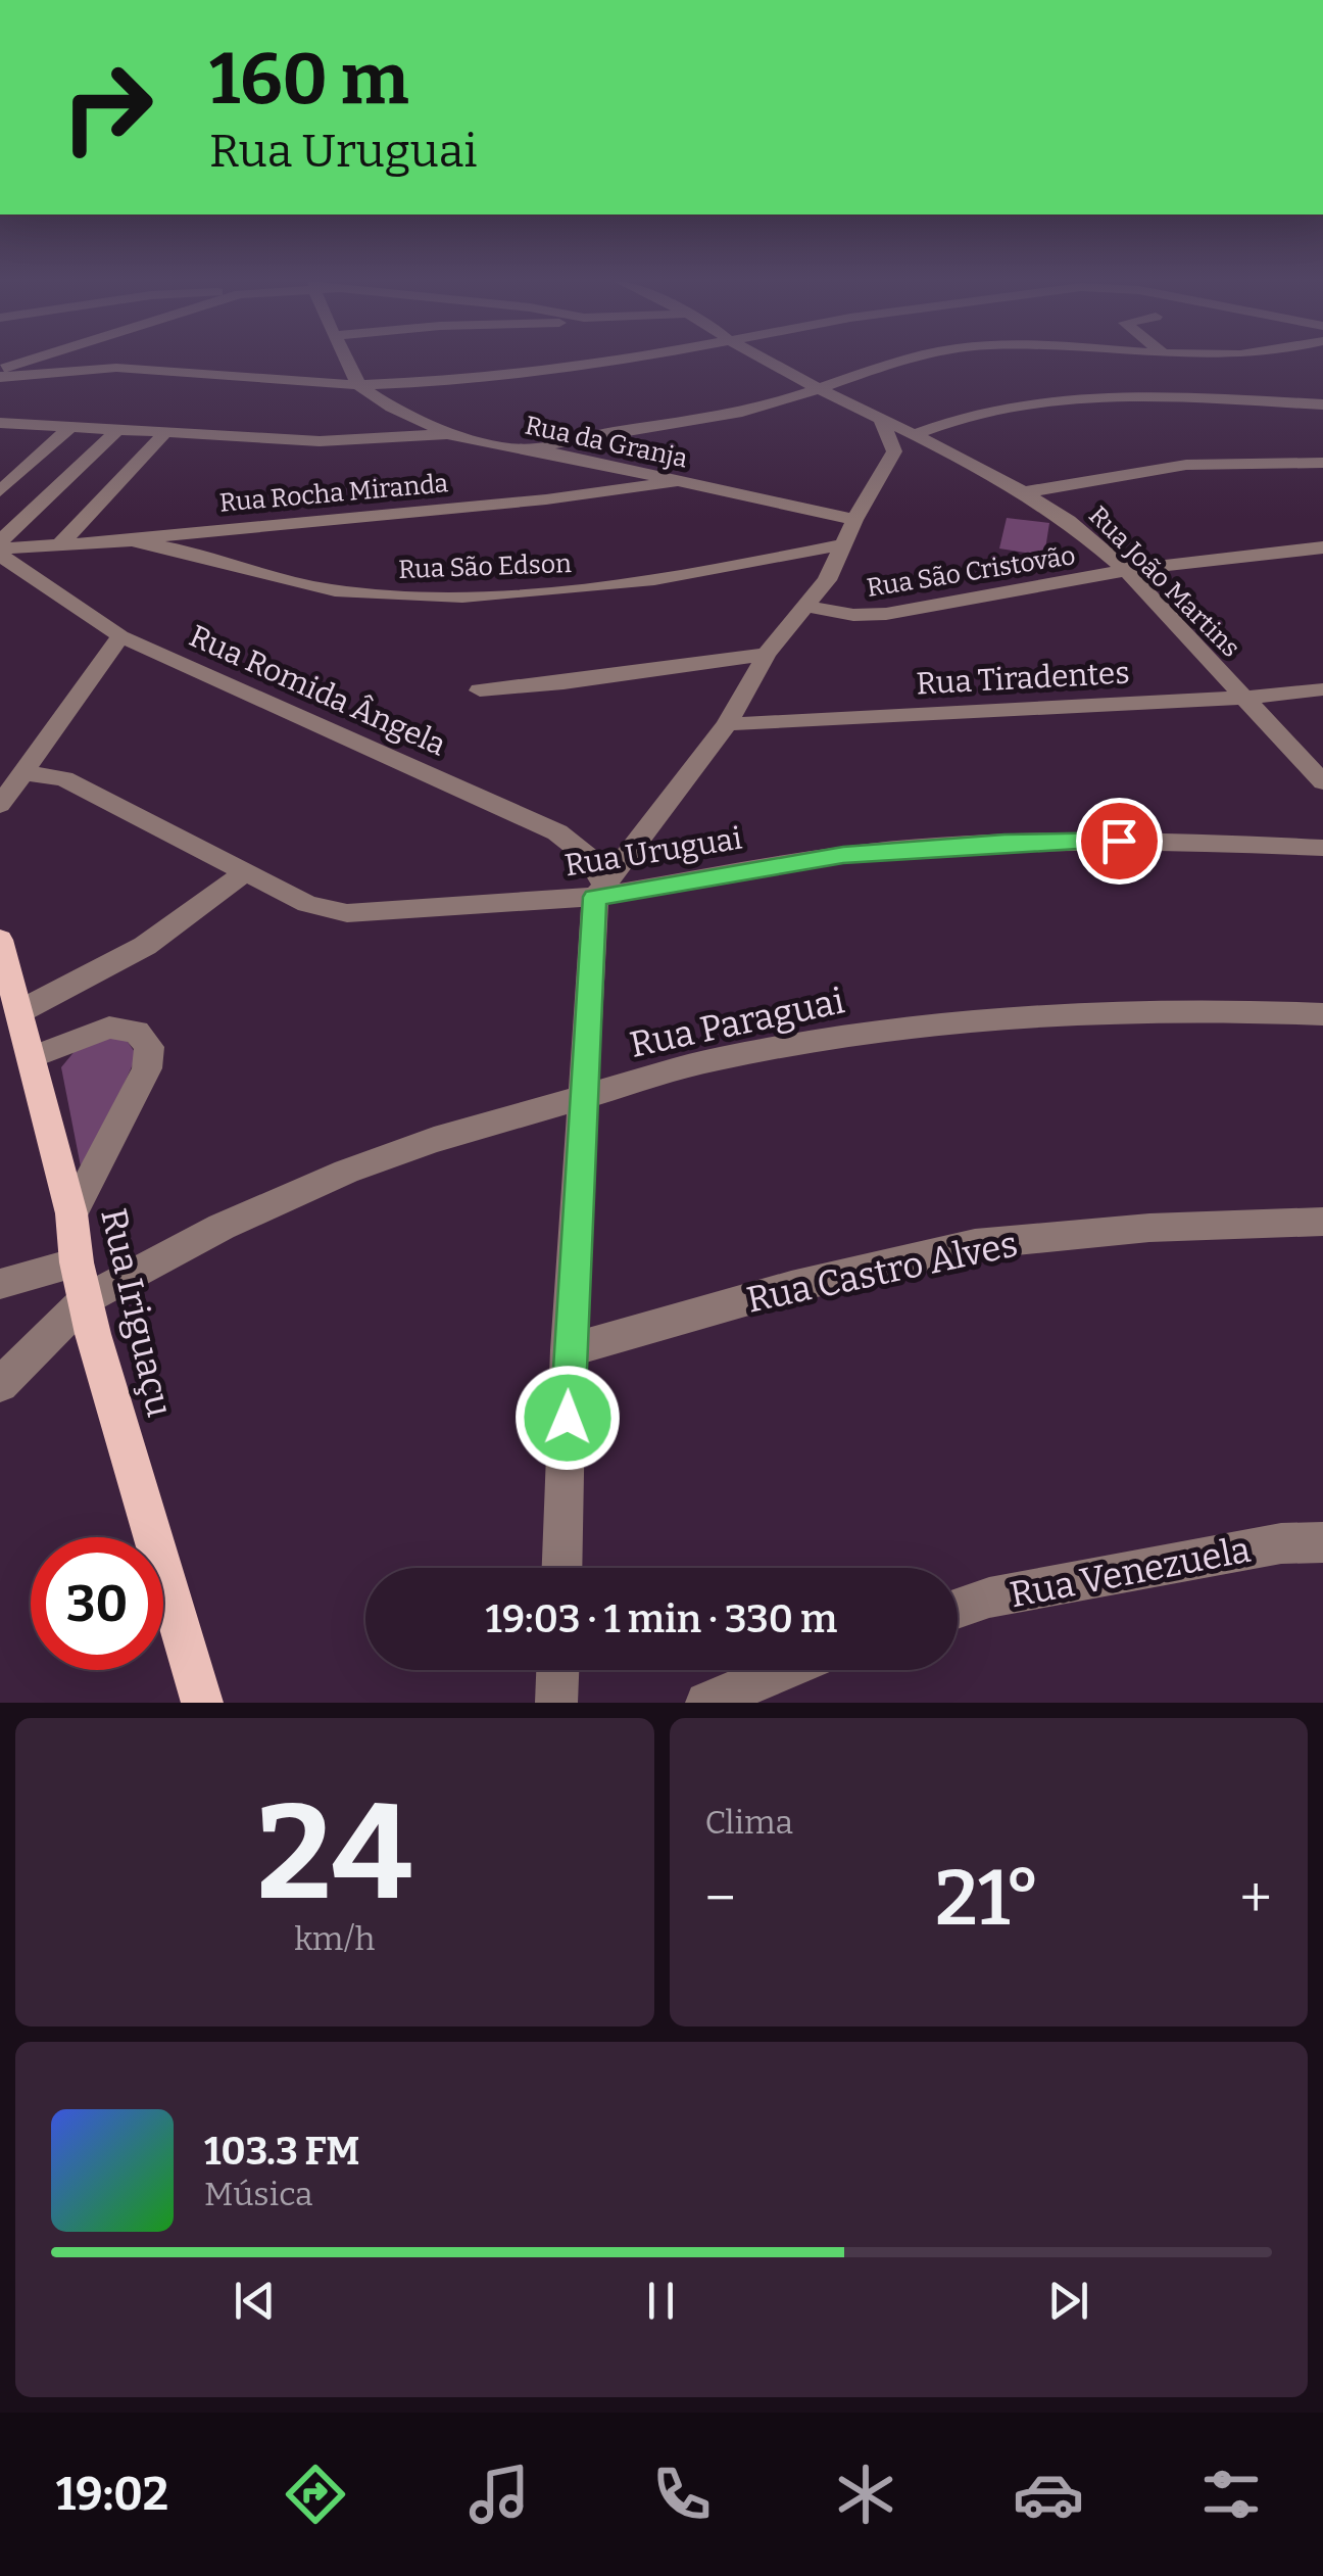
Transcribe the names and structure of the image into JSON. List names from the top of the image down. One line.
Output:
{"streets":{"main road":["Rua Iriguaçu"],"street":["Rua da Granja","Rua Rocha Miranda","Rua São Edson","Rua São Cristovão","Rua João Martins","Rua Tiradentes","Rua Romida Ângela","Rua Uruguai","Rua Paraguai","Rua Castro Alves","Rua Venezuela"]},"crossings":[["Rua da Granja","Rua Rocha Miranda"],["Rua Rocha Miranda","Rua São Edson"],["Rua Rocha Miranda","Rua Romida Ângela"],["Rua São Cristovão","Rua João Martins"],["Rua João Martins","Rua Tiradentes"],["Rua Romida Ângela","Rua Uruguai"],["Rua Paraguai","Rua Iriguaçu"]],"page":{"turn":["160 m","Rua Uruguai"],"limit":"30","trip":"19:03 · 1 min · 330 m","tile":[["24","km/h"],"Clima"],"heat":["−","21°","+"],"song":["103.3 FM","Música"],"tabs":"19:02"}}
